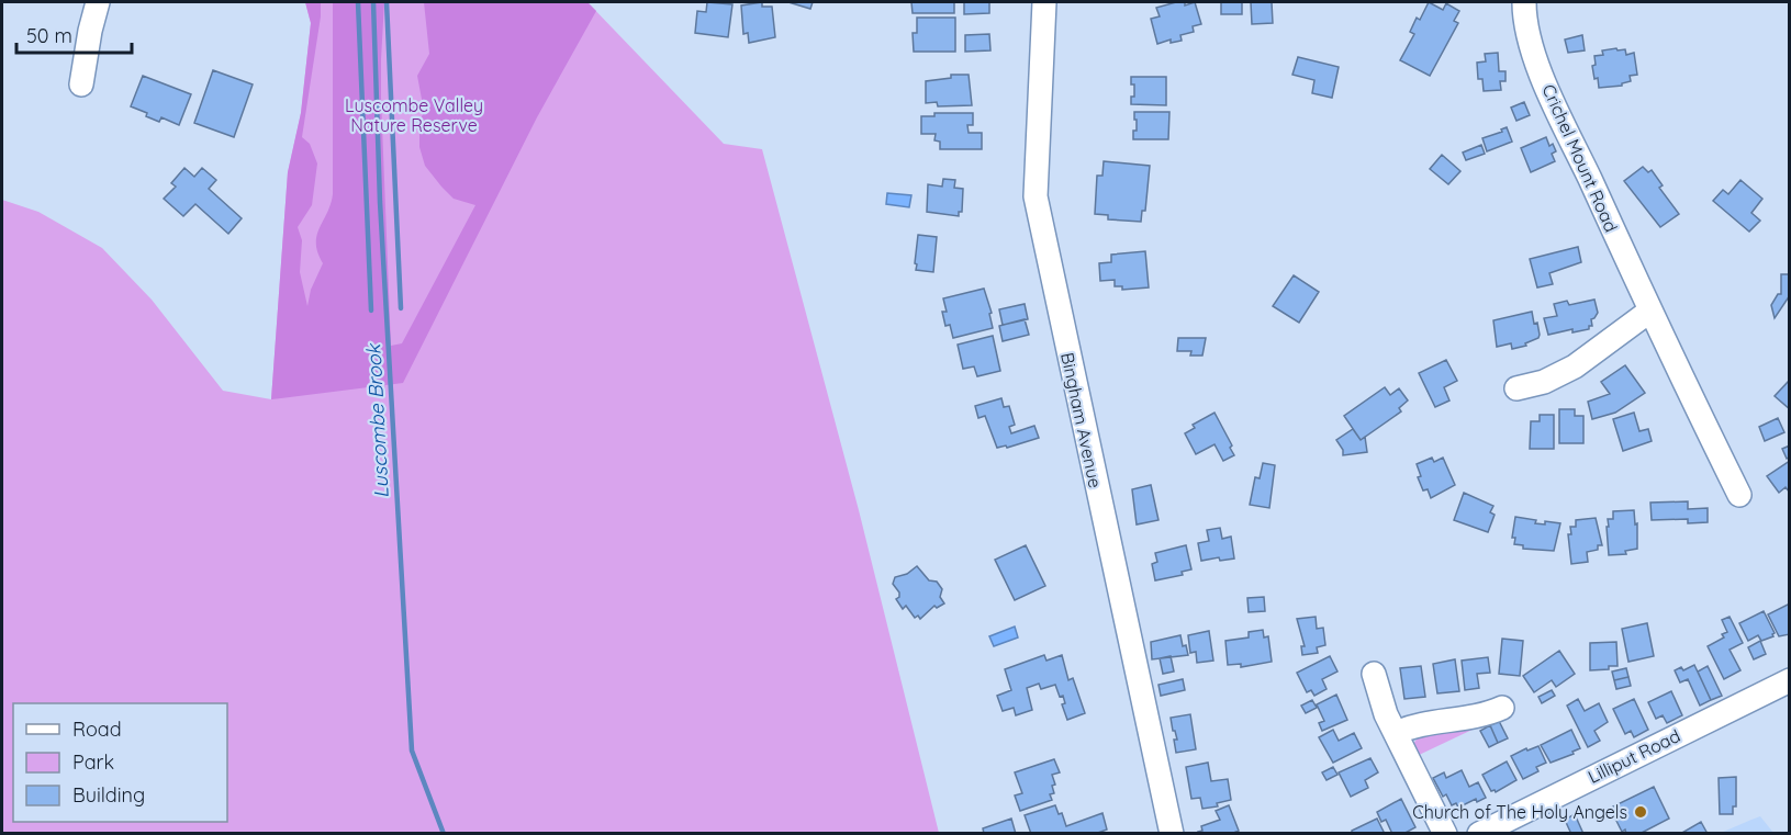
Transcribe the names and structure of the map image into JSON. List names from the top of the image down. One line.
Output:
{"streets":{"street":["Crichel Mount Road","Bingham Avenue","Lilliput Road"]},"water":["Luscombe Brook"],"parks":["Luscombe Valley Nature Reserve"],"places":["Church of The Holy Angels"],"legend":["Road","Park","Building"],"scale_bar":"50 m"}
